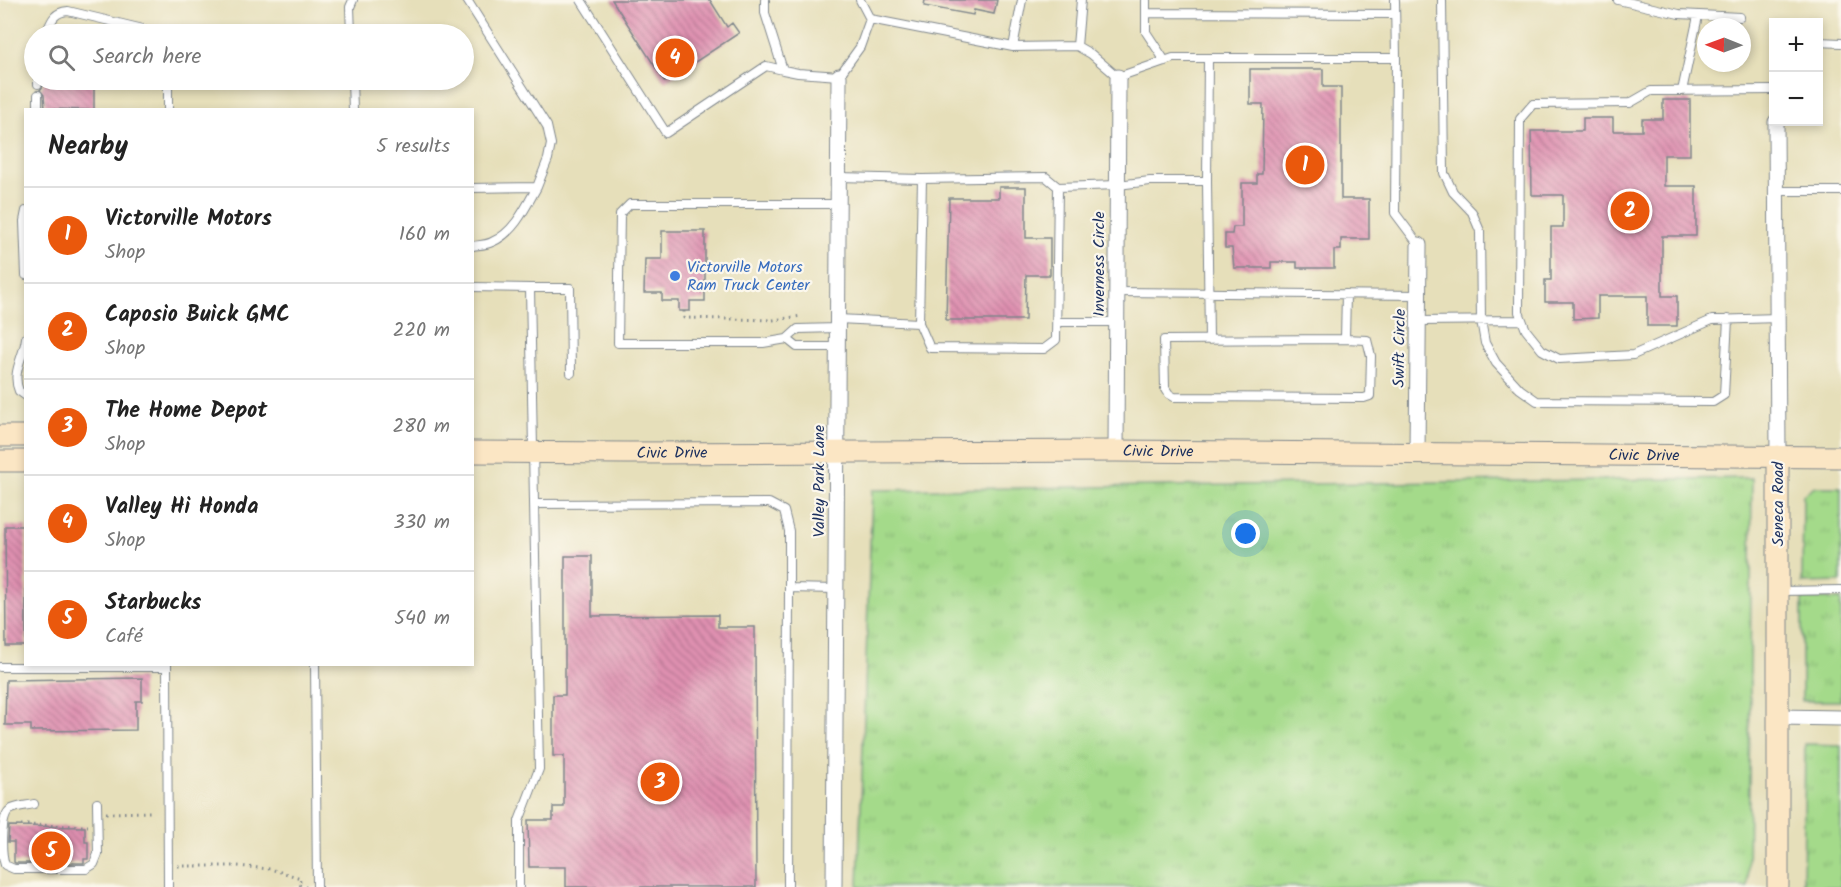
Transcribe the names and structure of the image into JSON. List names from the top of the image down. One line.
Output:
{"streets":{"street":["Inverness Circle","Swift Circle","Civic Drive","Valley Park Lane","Seneca Road"]},"crossings":[["Inverness Circle","Civic Drive"],["Swift Circle","Civic Drive"],["Civic Drive","Valley Park Lane"],["Civic Drive","Seneca Road"]],"places":["Victorville Motors Ram Truck Center"],"north":"left","page":{"map_buttons":["+","−"],"search":"Search here","pins":["4","1","2","3","5"],"heading":["Nearby","5 results"],"list":[{"mark":"1","name":"Victorville Motors","note":"Shop","value":"160 m"},{"mark":"2","name":"Caposio Buick GMC","note":"Shop","value":"220 m"},{"mark":"3","name":"The Home Depot","note":"Shop","value":"280 m"},{"mark":"4","name":"Valley Hi Honda","note":"Shop","value":"330 m"},{"mark":"5","name":"Starbucks","note":"Café","value":"540 m"}]}}
